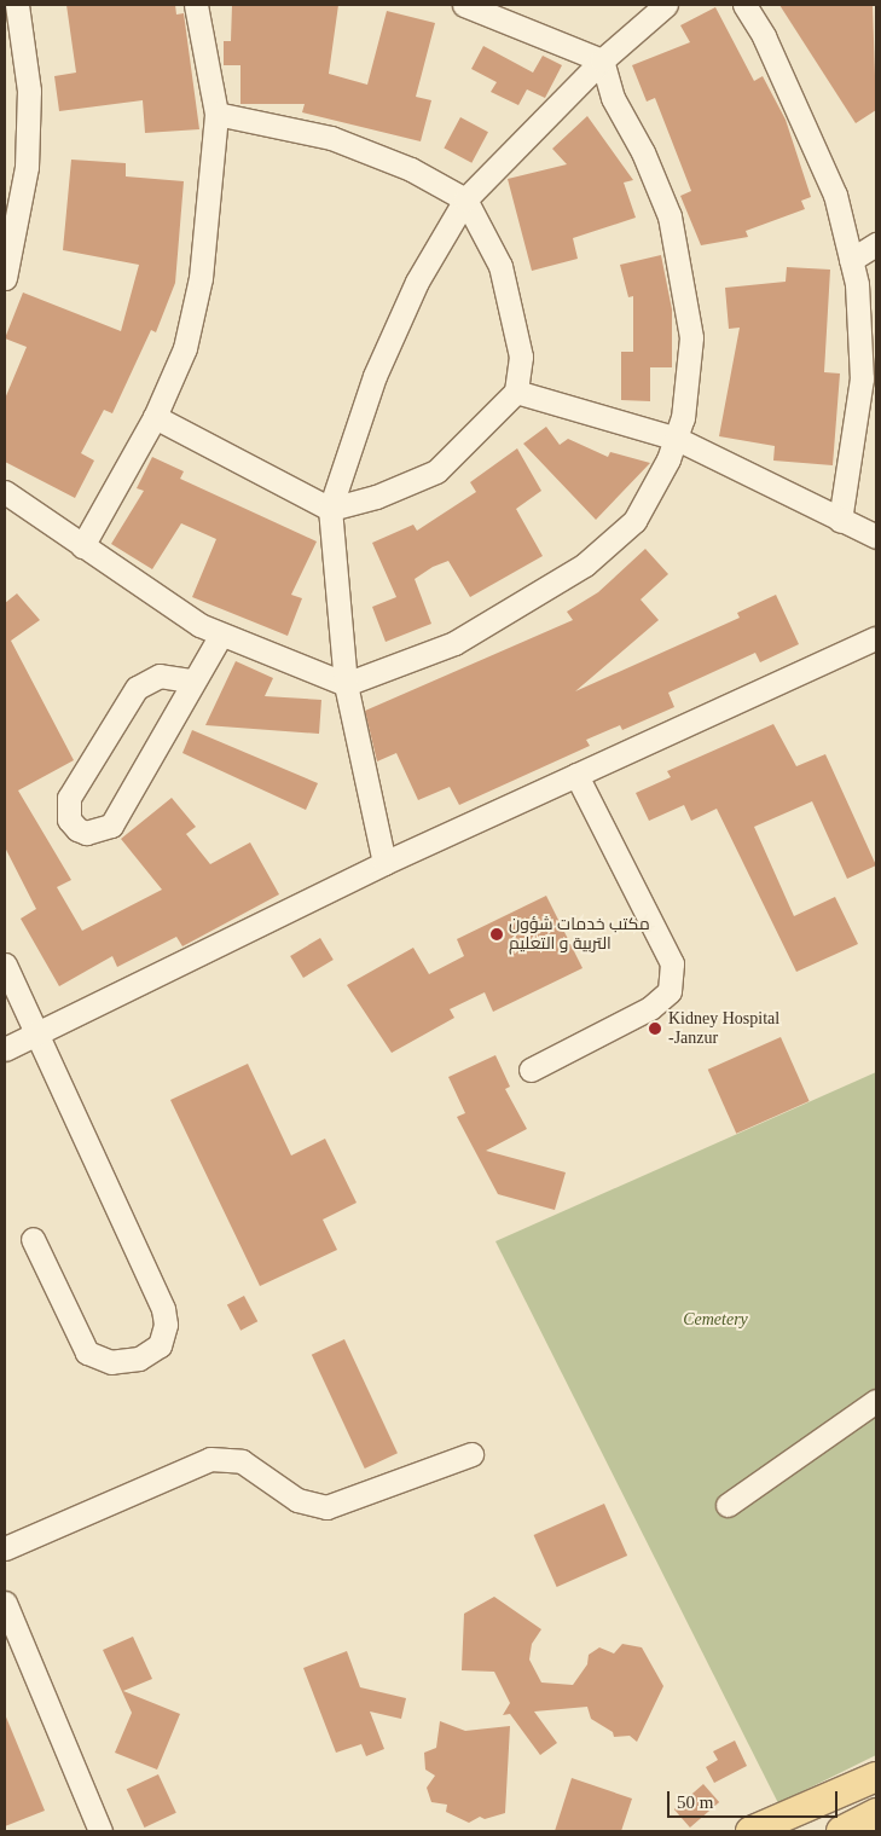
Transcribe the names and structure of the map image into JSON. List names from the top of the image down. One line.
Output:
{"parks":["Cemetery"],"places":["مكتب خدمات شؤون التربية و التعليم","Kidney Hospital -Janzur"],"scale_bar":"50 m"}
